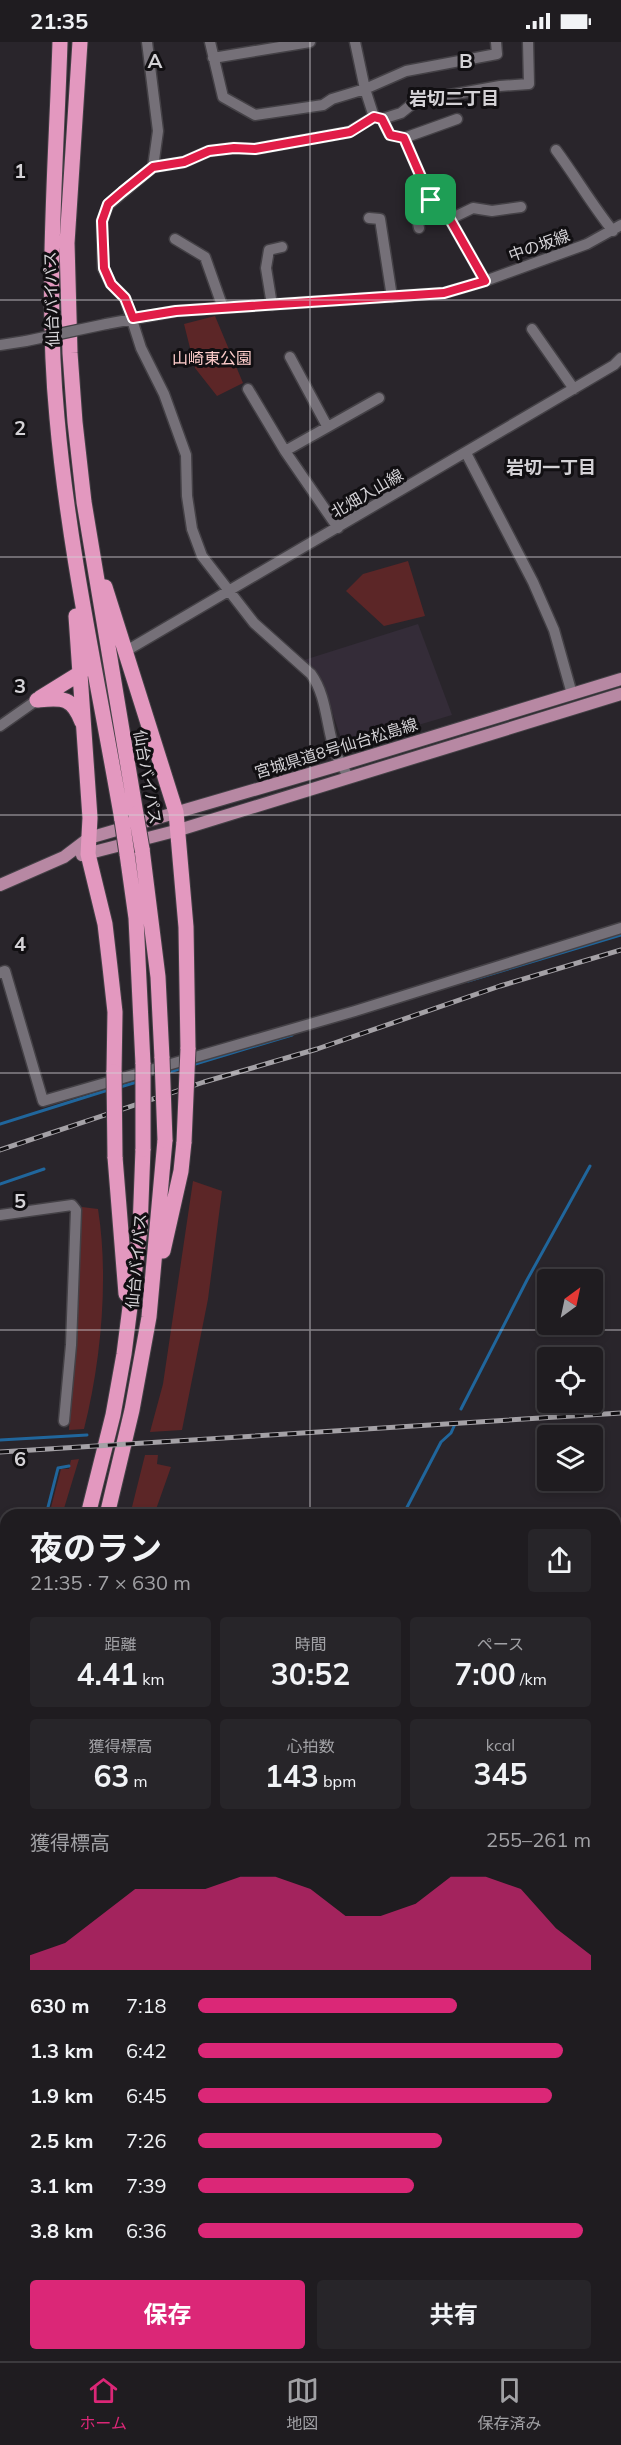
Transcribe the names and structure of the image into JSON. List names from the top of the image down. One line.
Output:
{"streets":{"highway":["仙台バイパス"],"main road":["宮城県道8号仙台松島線"],"street":["中の坂線","北畑入山線"]},"districts":["岩切二丁目","岩切一丁目"],"parks":["山崎東公園"],"north":"top right","page":{"status":"21:35","heading":["夜のラン","21:35 · 7 × 630 m"],"stats":[["距離","4.41 km"],["時間","30:52"],["ペース","7:00 /km"],["獲得標高","63 m"],["心拍数","143 bpm"],["kcal","345"]],"chart":["獲得標高","255–261 m"],"list":[{"name":"630 m","note":"7:18"},{"name":"1.3 km","note":"6:42"},{"name":"1.9 km","note":"6:45"},{"name":"2.5 km","note":"7:26"},{"name":"3.1 km","note":"7:39"},{"name":"3.8 km","note":"6:36"}],"buttons":["保存","共有"],"tabs":["ホーム","地図","保存済み"]},"grid":{"columns":["A","B"],"rows":["1","2","3","4","5","6"]}}
